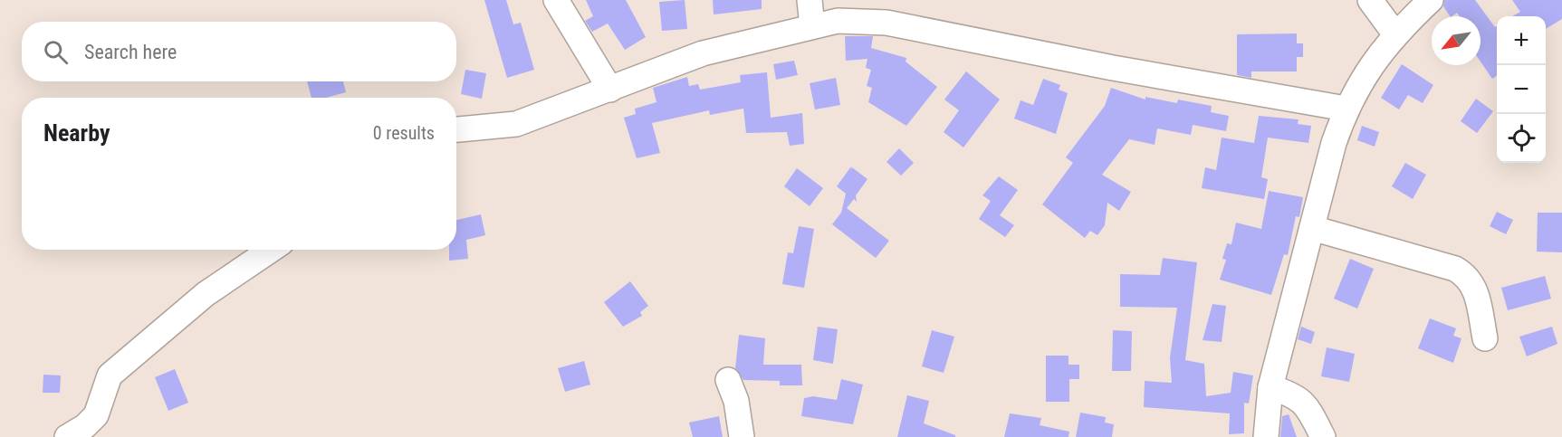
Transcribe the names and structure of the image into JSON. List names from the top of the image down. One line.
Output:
{"north":"bottom left","page":{"map_buttons":["+","−"],"search":"Search here","heading":["Nearby","0 results"]}}
